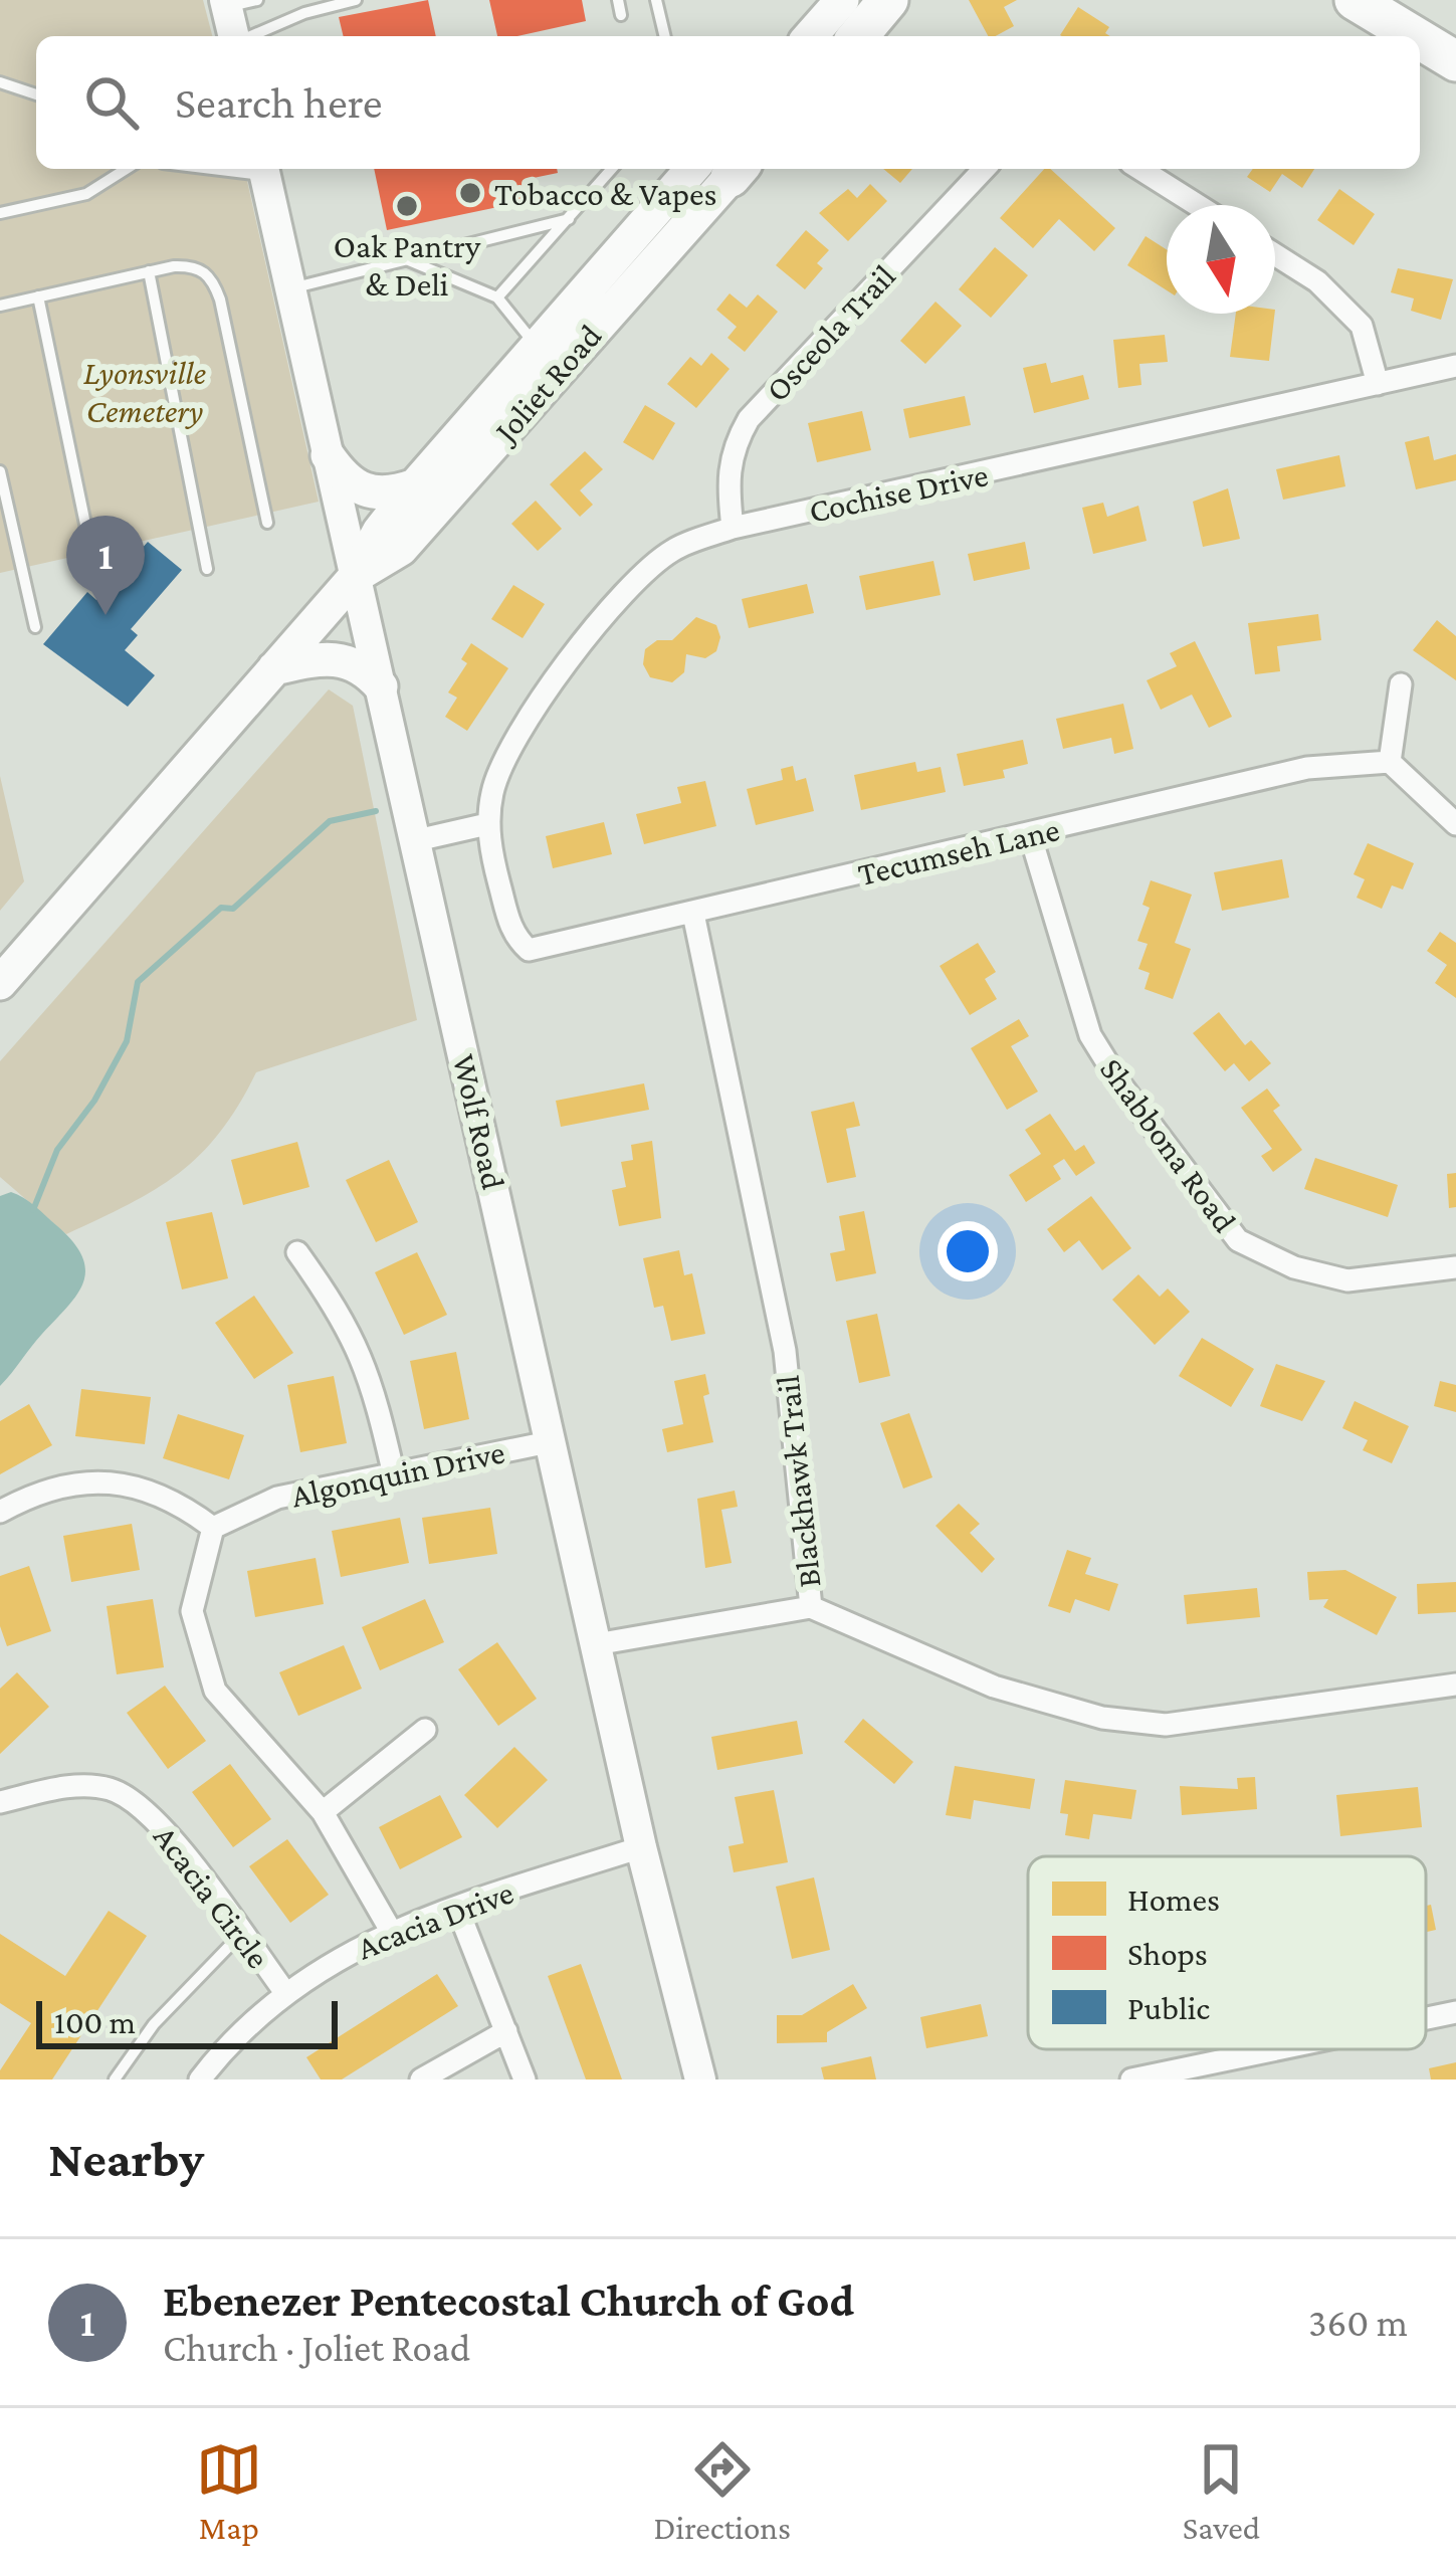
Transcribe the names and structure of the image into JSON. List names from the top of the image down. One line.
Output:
{"streets":{"main road":["Joliet Road"],"street":["Osceola Trail","Cochise Drive","Tecumseh Lane","Wolf Road","Shabbona Road","Algonquin Drive","Blackhawk Trail","Acacia Circle","Acacia Drive"]},"crossings":[["Osceola Trail","Cochise Drive"],["Joliet Road","Wolf Road"],["Cochise Drive","Tecumseh Lane"],["Tecumseh Lane","Shabbona Road"],["Tecumseh Lane","Blackhawk Trail"],["Wolf Road","Algonquin Drive"],["Wolf Road","Acacia Drive"],["Acacia Circle","Acacia Drive"]],"parks":["Lyonsville Cemetery"],"places":["Tobacco & Vapes","Oak Pantry & Deli"],"legend":["Homes","Shops","Public"],"scale_bar":"100 m","north":"bottom","page":{"search":"Search here","pins":"1","scale":"100 m","heading":"Nearby","list":[{"mark":"1","name":"Ebenezer Pentecostal Church of God","note":"Church · Joliet Road","value":"360 m"}],"nav":["Map","Directions","Saved"]}}
